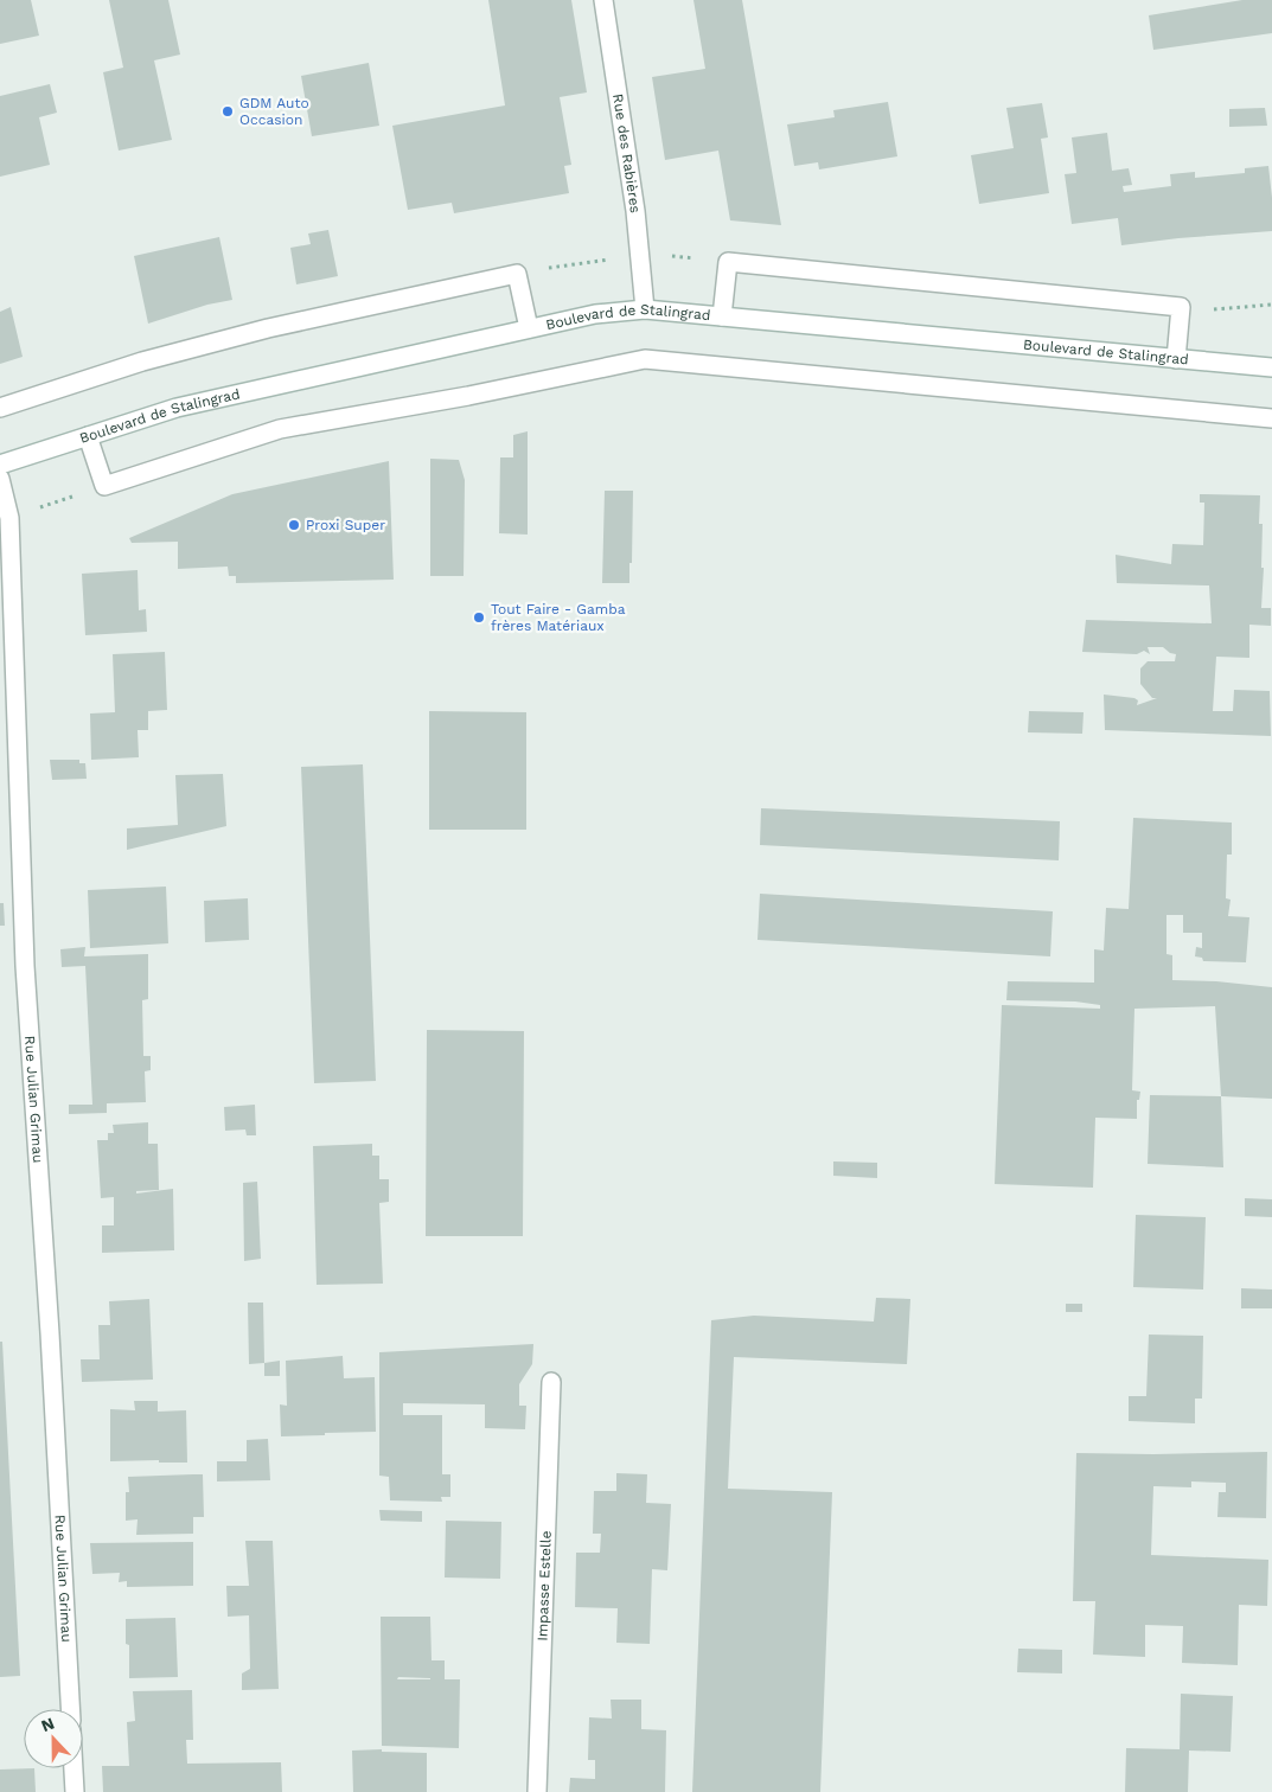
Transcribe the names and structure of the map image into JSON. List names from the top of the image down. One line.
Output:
{"streets":{"street":["Rue des Rabières","Boulevard de Stalingrad","Rue Julian Grimau","Impasse Estelle"]},"crossings":[["Rue des Rabières","Boulevard de Stalingrad"]],"places":["GDM Auto Occasion","Proxi Super","Tout Faire - Gamba frères Matériaux"],"north":"top"}
